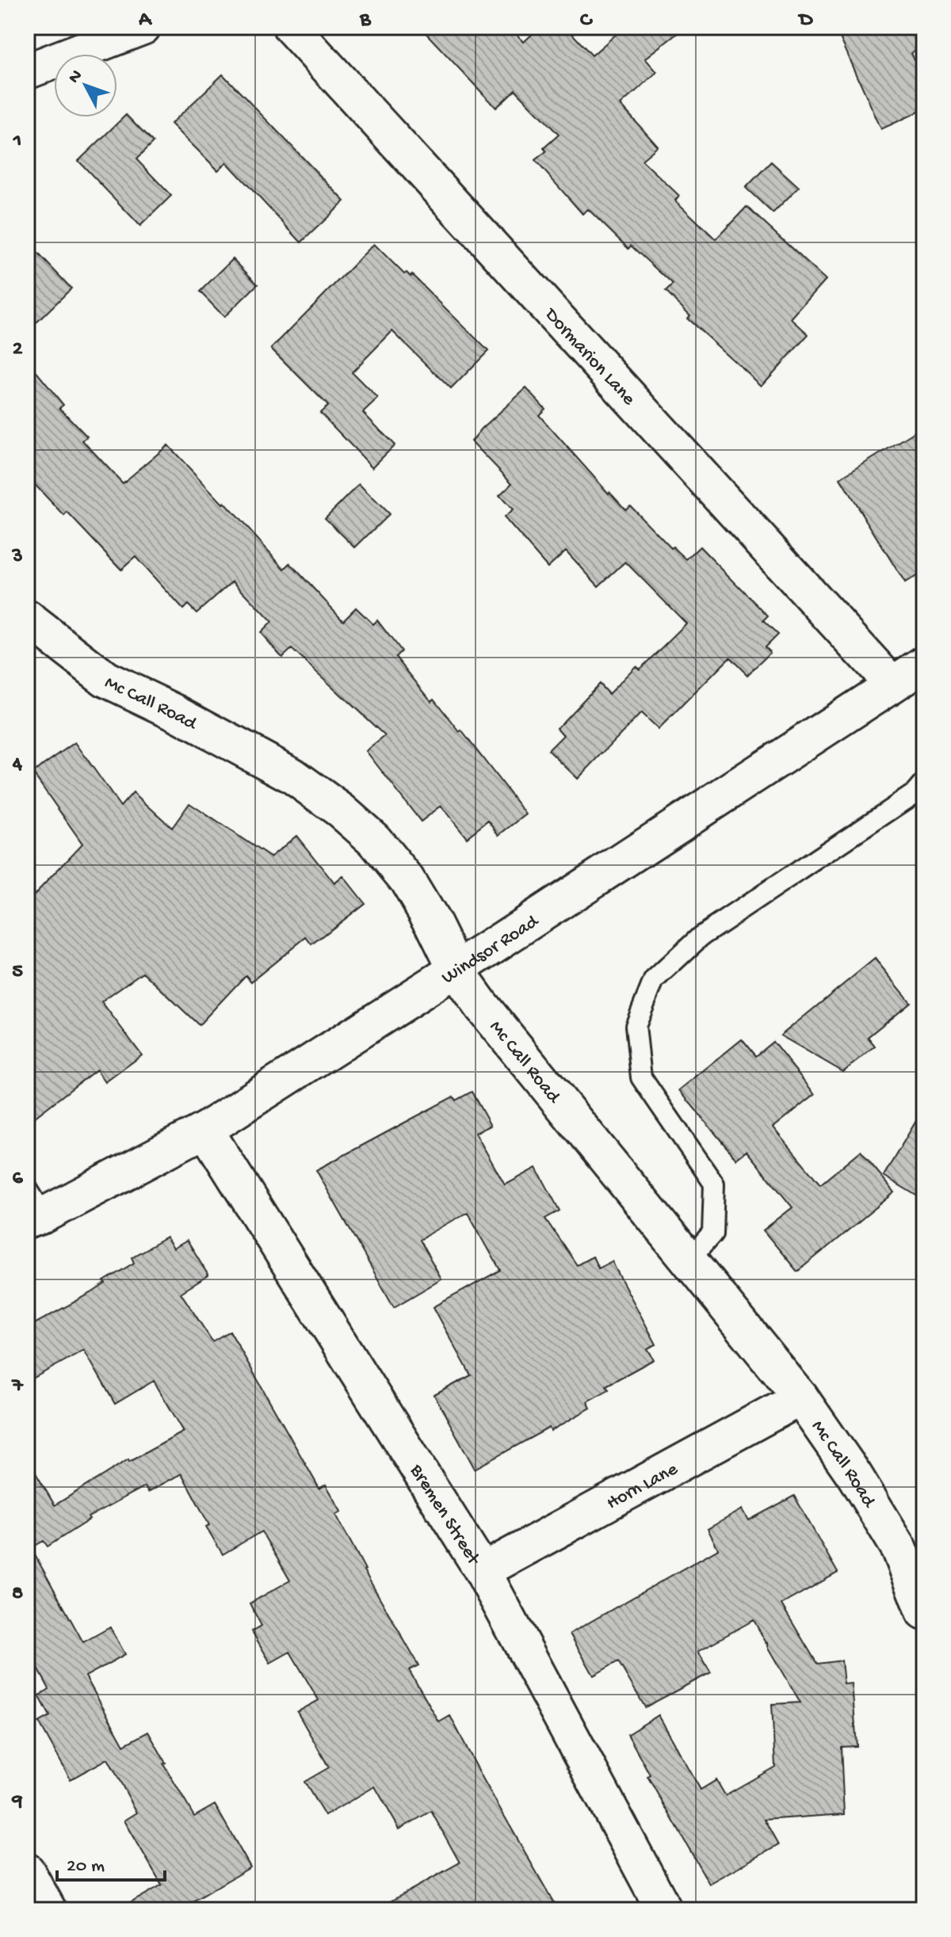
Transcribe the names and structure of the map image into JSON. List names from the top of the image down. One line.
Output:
{"streets":{"street":["Dormarion Lane","Mc Call Road","Windsor Road","Horn Lane","Bremen Street"]},"crossings":[["Dormarion Lane","Windsor Road"],["Mc Call Road","Windsor Road"],["Mc Call Road","Horn Lane"],["Windsor Road","Bremen Street"],["Horn Lane","Bremen Street"]],"scale_bar":"20 m","north":"top left","grid":{"columns":["A","B","C","D"],"rows":["1","2","3","4","5","6","7","8","9"]}}
